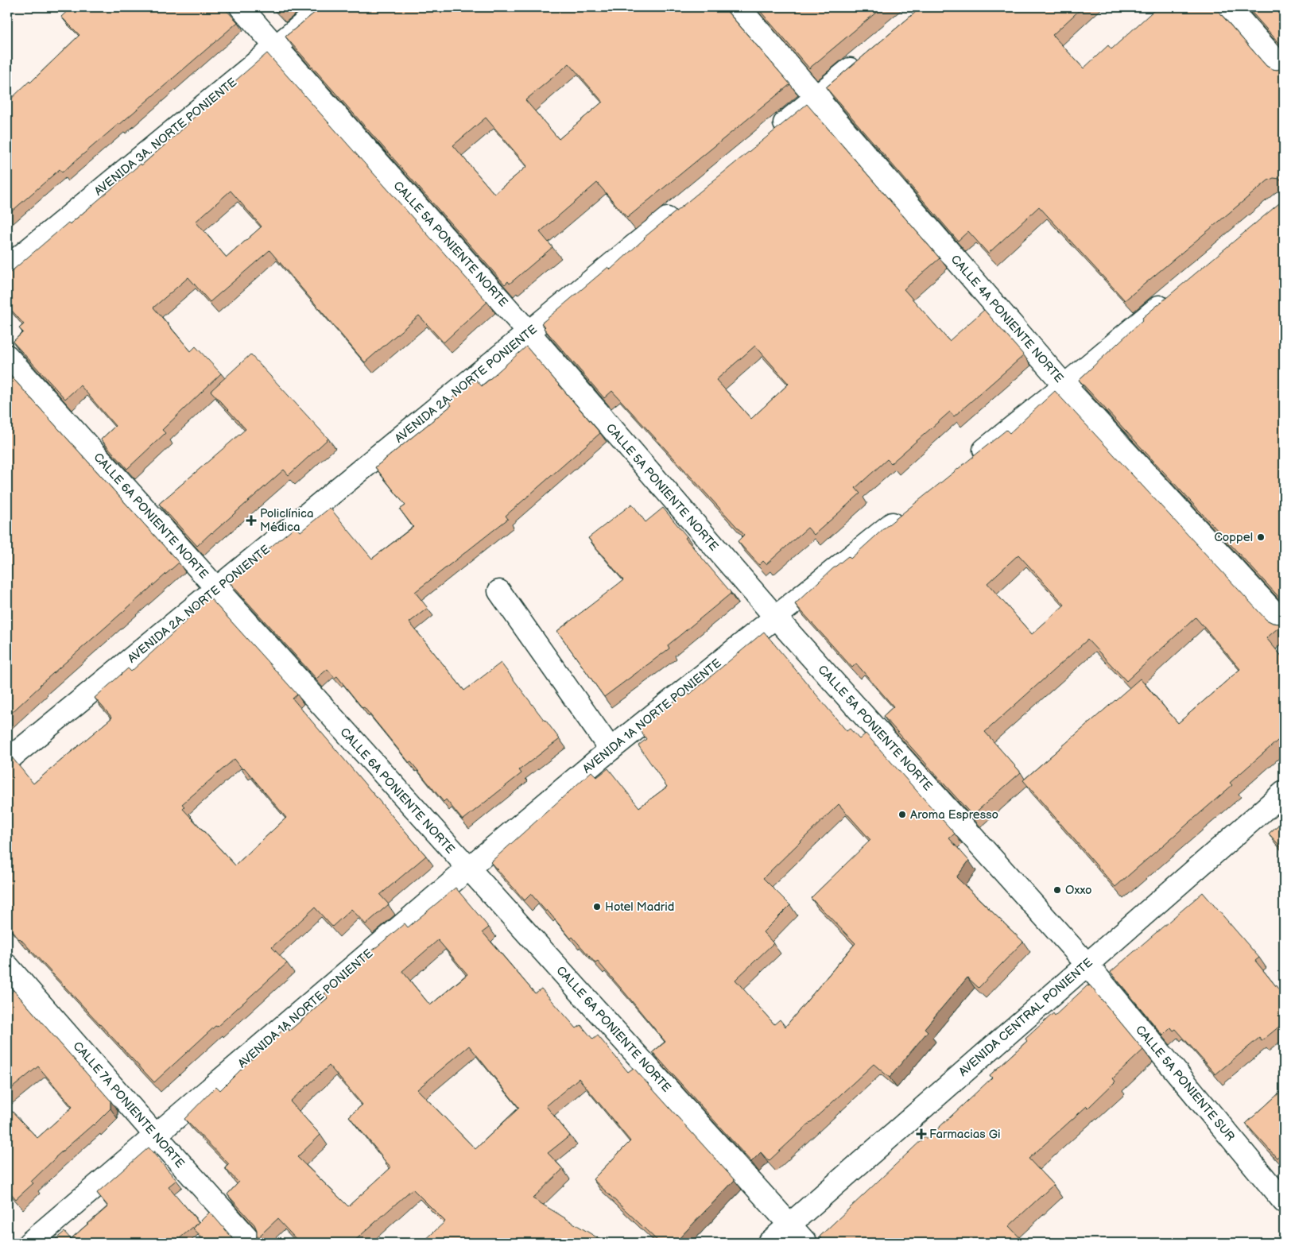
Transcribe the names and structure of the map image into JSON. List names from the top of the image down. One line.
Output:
{"streets":{"street":["AVENIDA 3A. NORTE PONIENTE","CALLE 5A PONIENTE NORTE","CALLE 4A PONIENTE NORTE","AVENIDA 2A. NORTE PONIENTE","CALLE 6A PONIENTE NORTE","AVENIDA 1A NORTE PONIENTE","AVENIDA CENTRAL PONIENTE","CALLE 5A PONIENTE SUR","CALLE 7A PONIENTE NORTE"]},"crossings":[["AVENIDA 3A. NORTE PONIENTE","CALLE 5A PONIENTE NORTE"],["CALLE 5A PONIENTE NORTE","AVENIDA 2A. NORTE PONIENTE"],["CALLE 5A PONIENTE NORTE","AVENIDA 1A NORTE PONIENTE"],["CALLE 5A PONIENTE NORTE","AVENIDA CENTRAL PONIENTE"],["CALLE 5A PONIENTE NORTE","CALLE 5A PONIENTE SUR"],["AVENIDA 2A. NORTE PONIENTE","CALLE 6A PONIENTE NORTE"],["CALLE 6A PONIENTE NORTE","AVENIDA 1A NORTE PONIENTE"],["CALLE 6A PONIENTE NORTE","AVENIDA CENTRAL PONIENTE"],["AVENIDA 1A NORTE PONIENTE","CALLE 7A PONIENTE NORTE"],["AVENIDA CENTRAL PONIENTE","CALLE 5A PONIENTE SUR"]],"places":{"health":["Policlínica Médica","Farmacias Gi"],"other":["Coppel","Aroma Espresso","Oxxo","Hotel Madrid"]}}
